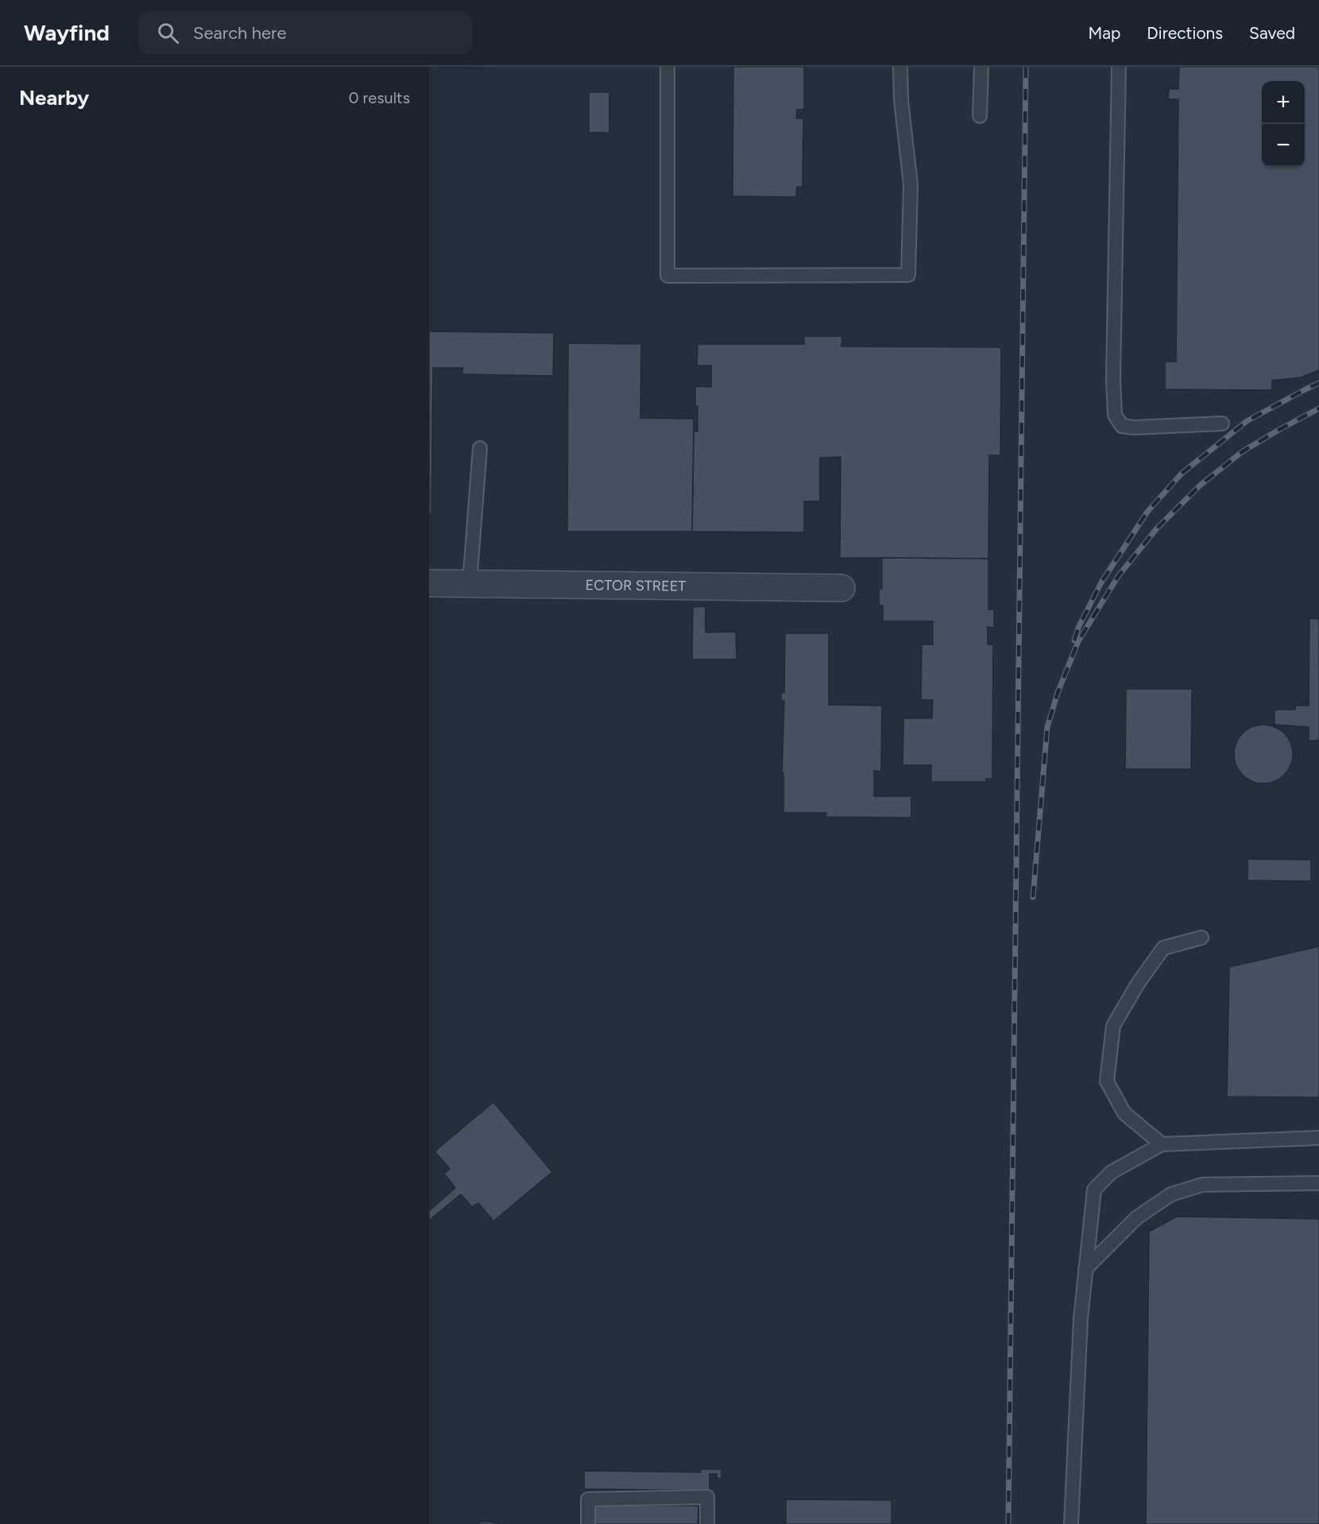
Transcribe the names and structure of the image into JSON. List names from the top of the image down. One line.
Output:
{"streets":{"street":["ECTOR STREET"]},"page":{"header":"Wayfind","search":"Search here","nav":["Map","Directions","Saved"],"heading":["Nearby","0 results"],"map_buttons":["+","−"]}}
